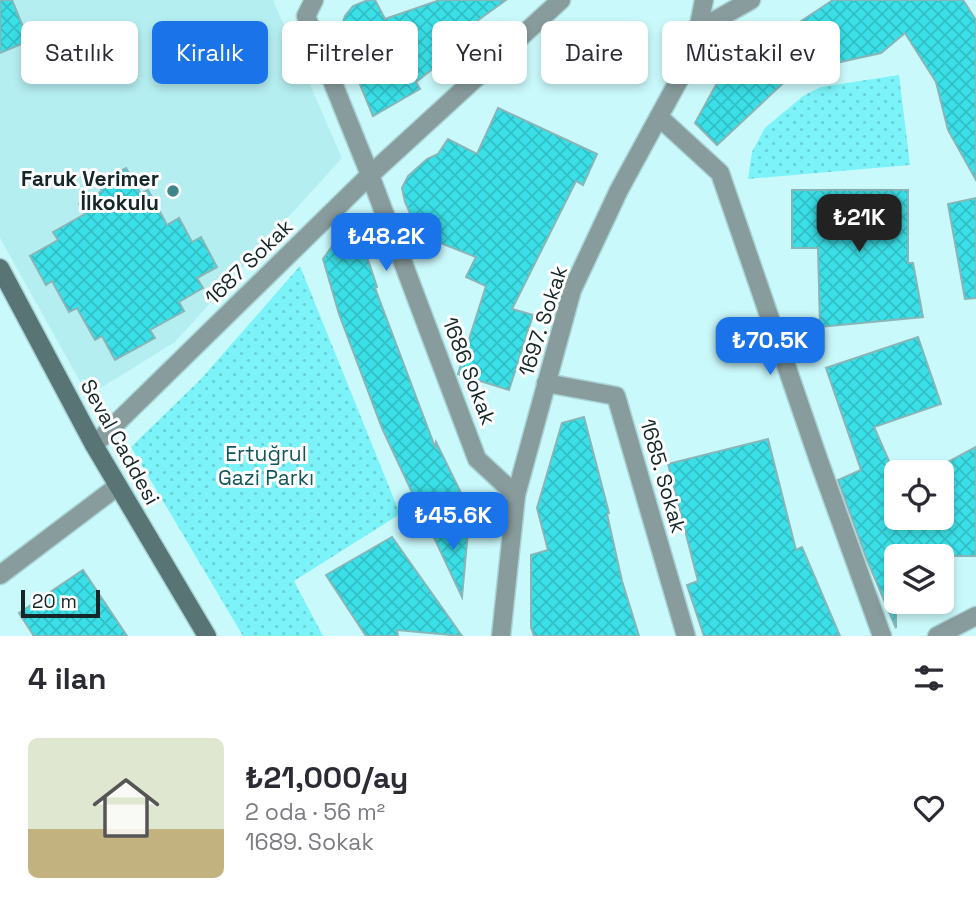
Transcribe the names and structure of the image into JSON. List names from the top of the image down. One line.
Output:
{"streets":{"main road":["Seval Caddesi"],"street":["1687 Sokak","1697. Sokak","1686 Sokak","1685. Sokak"]},"crossings":[["1687 Sokak","1686 Sokak"],["1687 Sokak","Seval Caddesi"],["1697. Sokak","1686 Sokak"],["1697. Sokak","1685. Sokak"]],"parks":["Ertuğrul Gazi Parkı"],"places":["Faruk Verimer İlkokulu"],"scale_bar":"20 m","page":{"chip":["Satılık","Kiralık","Filtreler","Yeni","Daire","Müstakil ev"],"price":["₺21K","₺48.2K","₺70.5K","₺45.6K"],"scale":"20 m","heading":"4 ilan","list":[{"name":"₺21,000/ay","note":"2 oda · 56 m² · 1689. Sokak"}]}}
